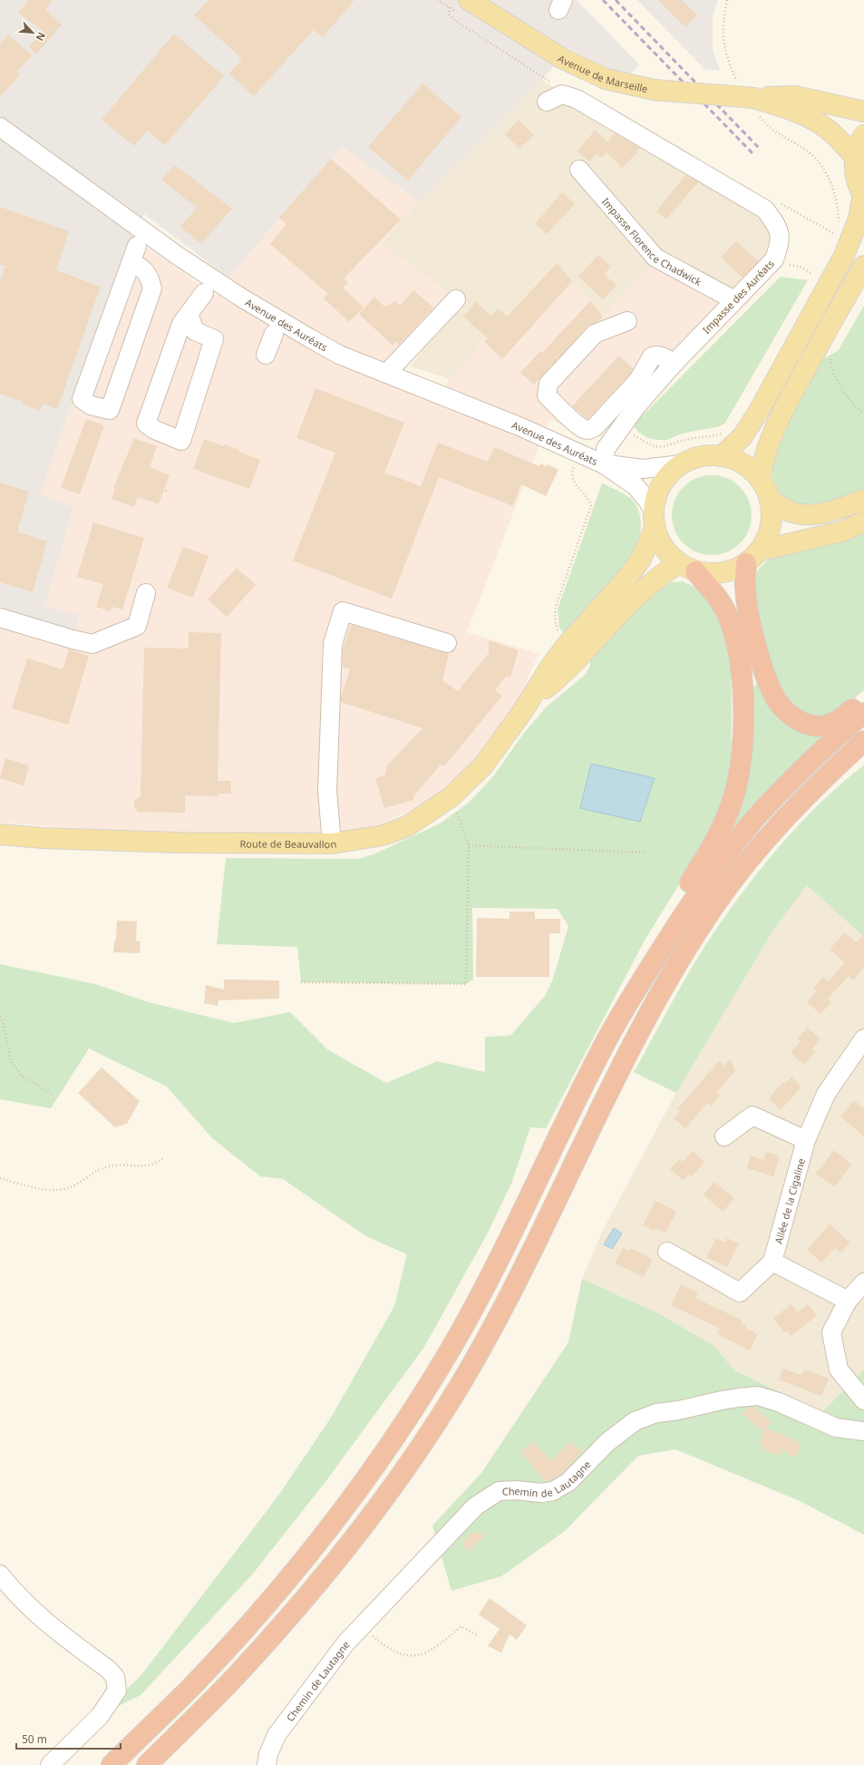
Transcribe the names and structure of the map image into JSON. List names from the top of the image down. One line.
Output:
{"streets":{"main road":["Avenue de Marseille","Route de Beauvallon"],"street":["Impasse Florence Chadwick","Impasse des Auréats","Avenue des Auréats","Allée de la Cigaline","Chemin de Lautagne"]},"crossings":[["Impasse Florence Chadwick","Impasse des Auréats"],["Impasse des Auréats","Avenue des Auréats"]],"scale_bar":"50 m","north":"bottom right"}
